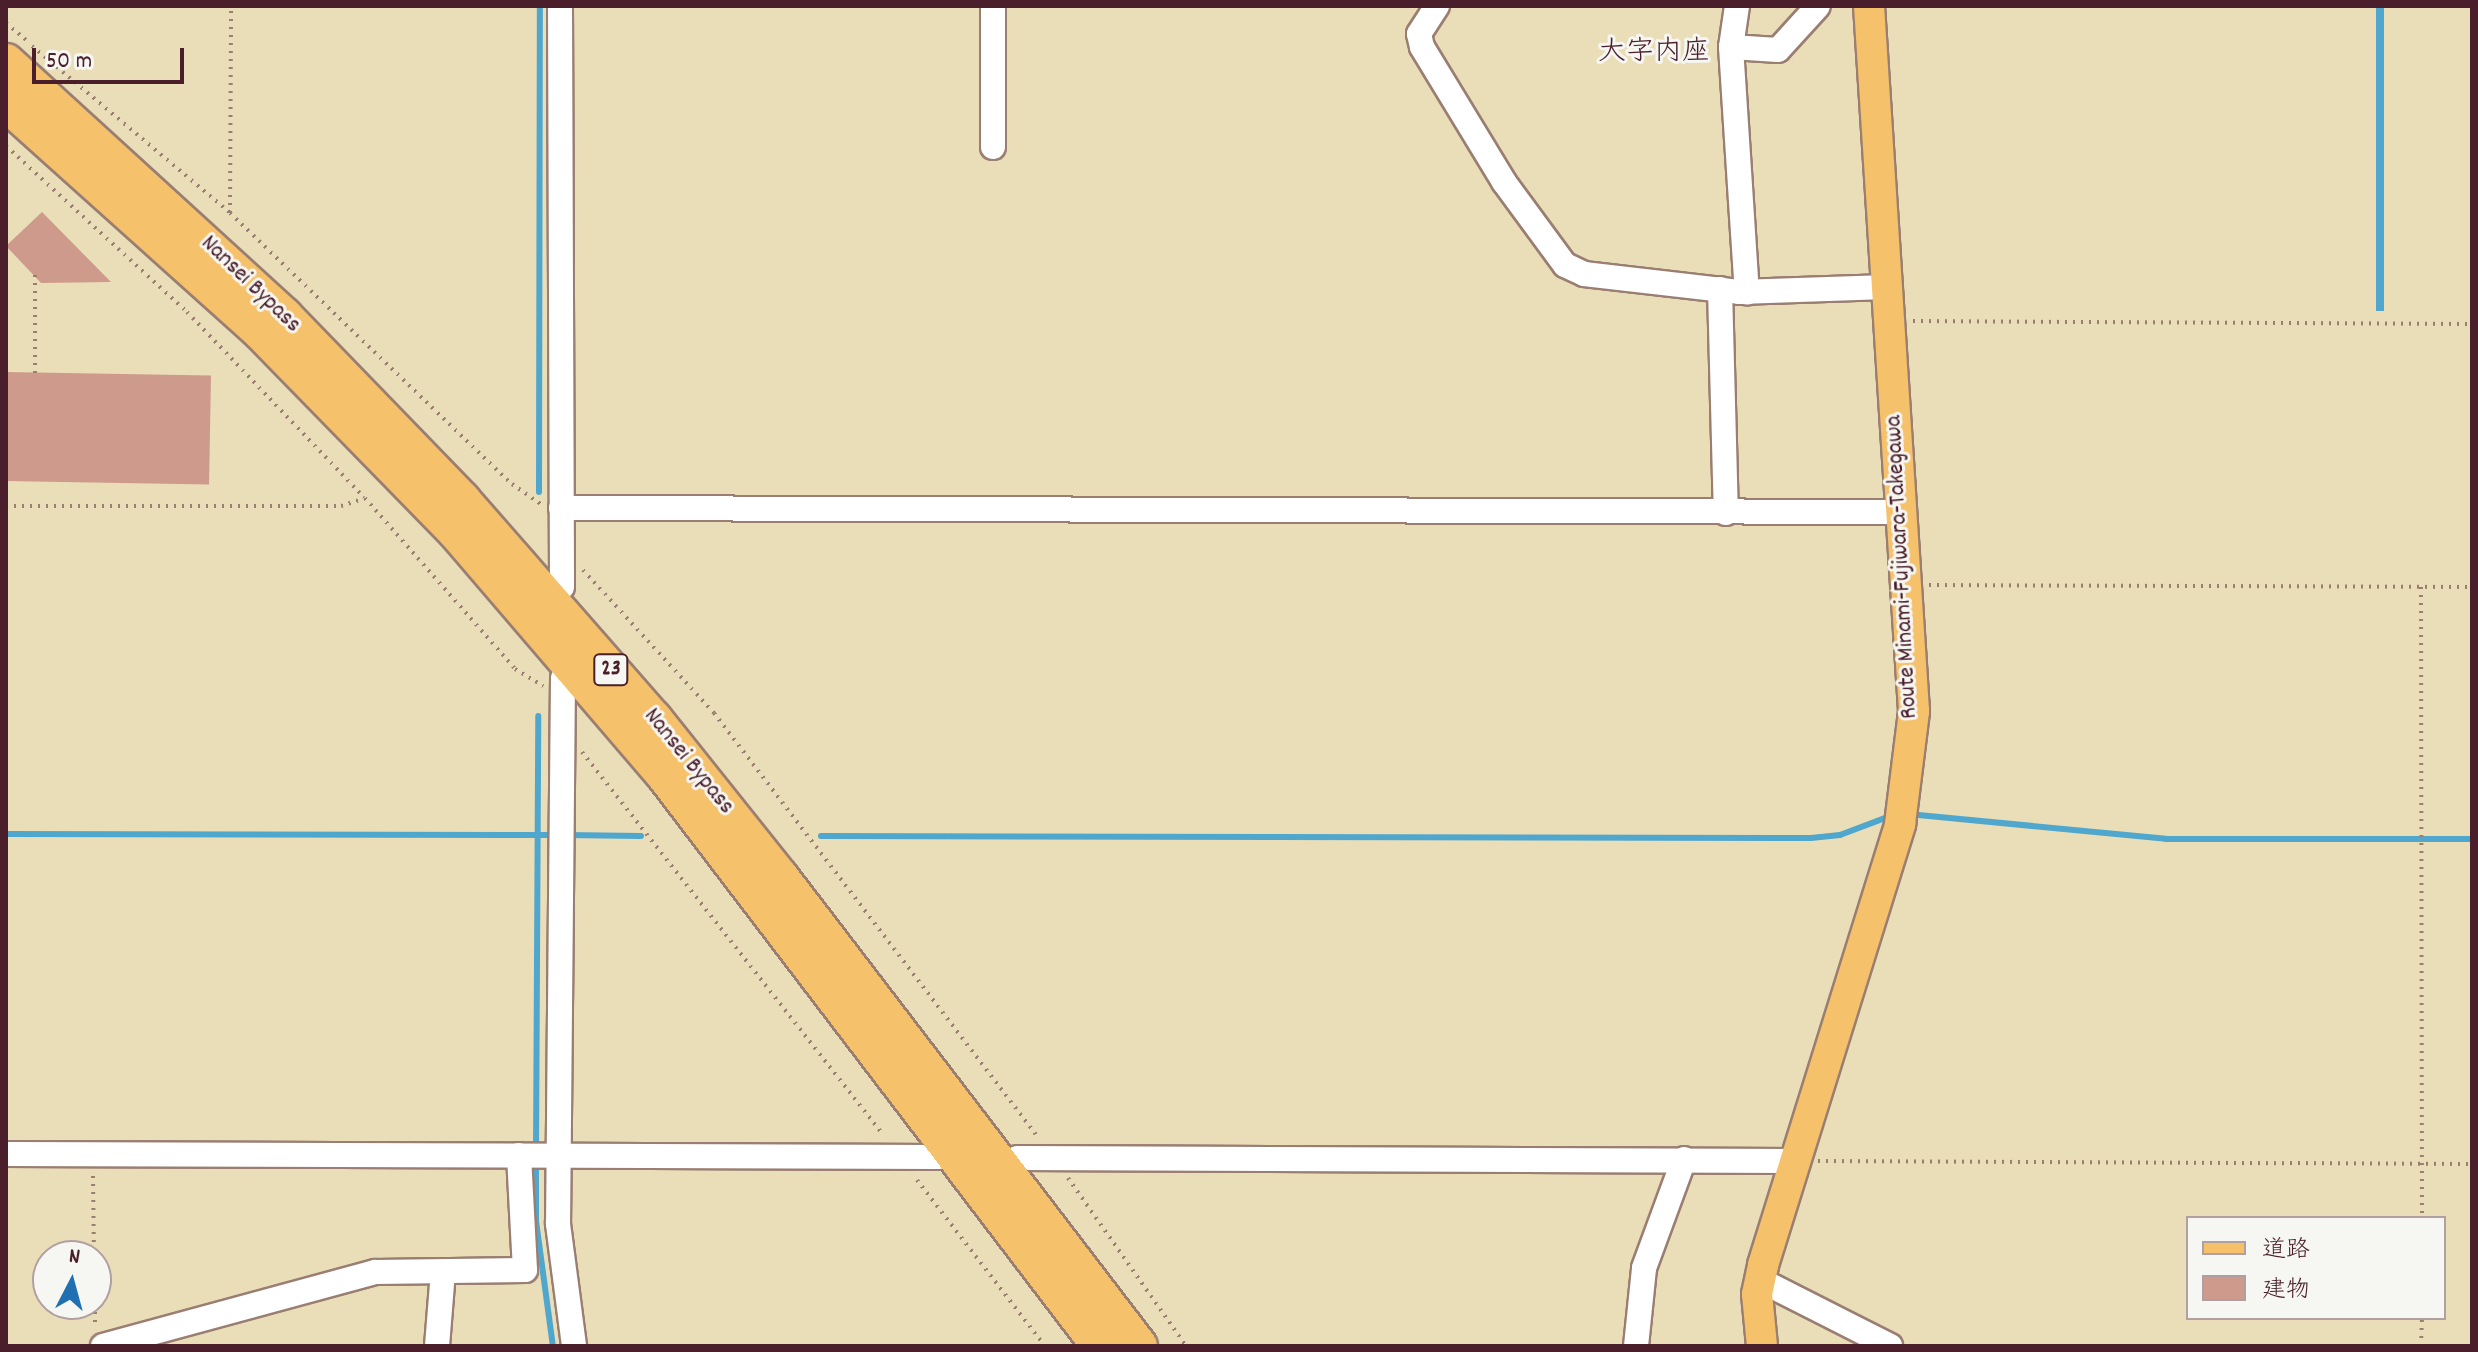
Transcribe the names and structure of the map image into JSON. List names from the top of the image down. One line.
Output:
{"streets":{"highway":["Nansei Bypass","23"],"main road":["Route Minami-Fujiwara-Takegawa"]},"districts":["大字内座"],"legend":["道路","建物"],"scale_bar":"50 m","north":"top"}
